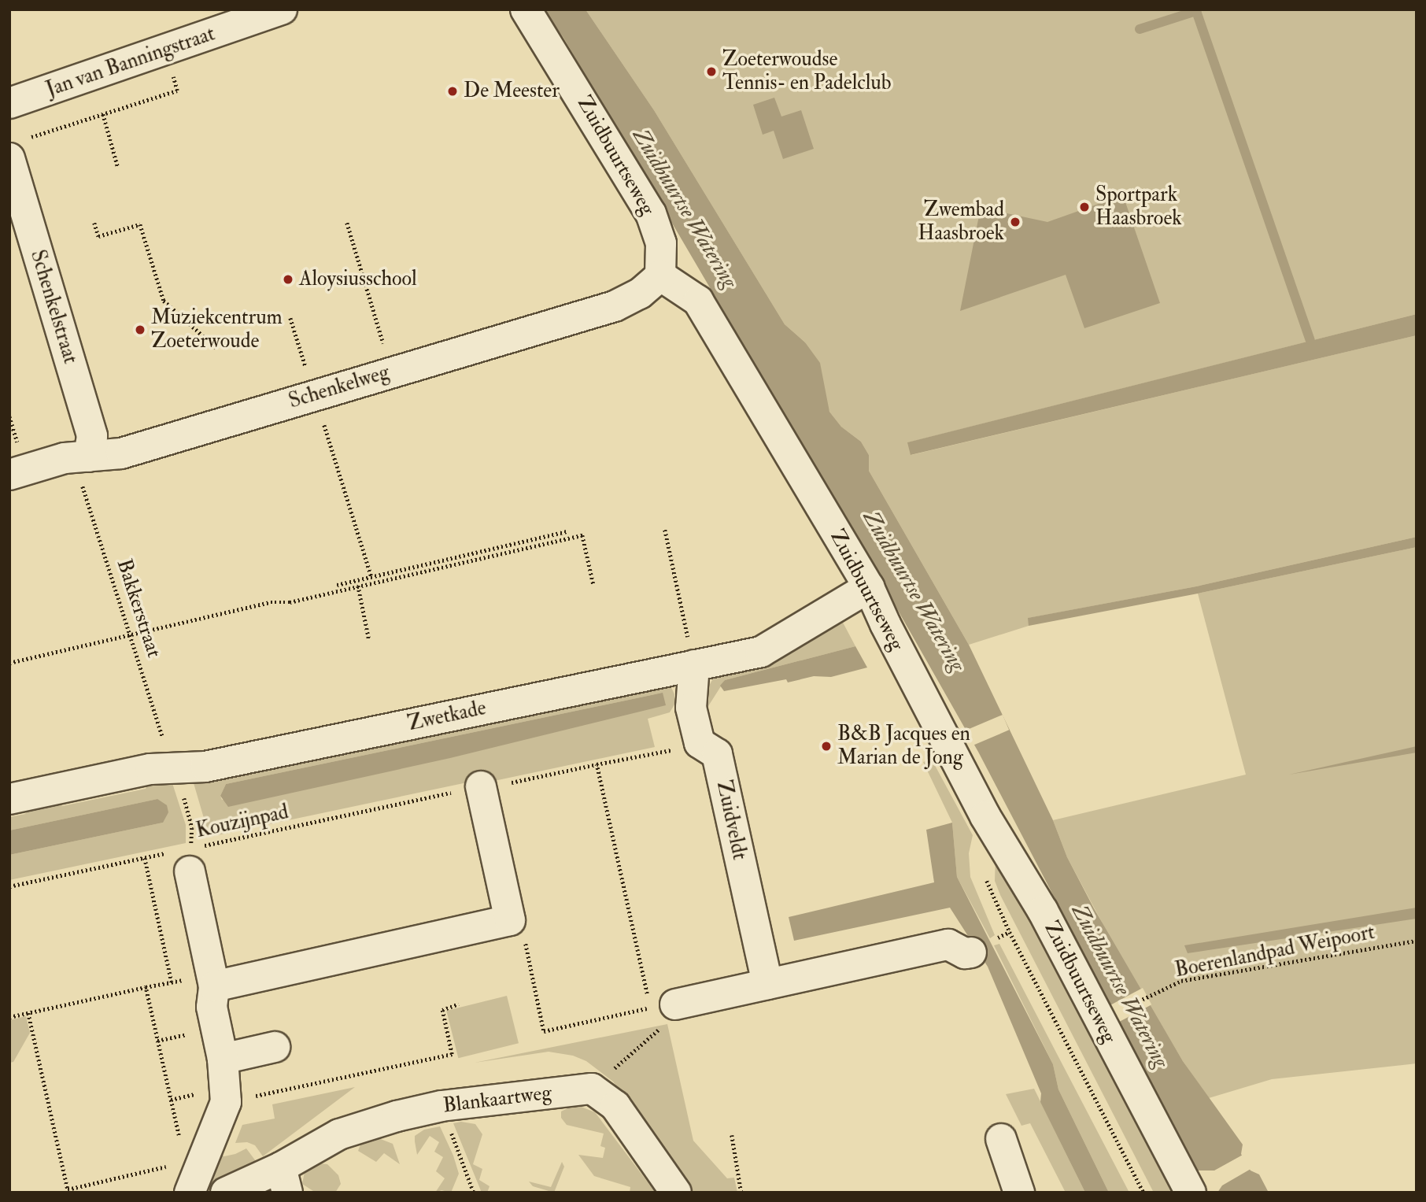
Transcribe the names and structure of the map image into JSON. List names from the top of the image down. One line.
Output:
{"streets":{"street":["Jan van Banningstraat","Zuidbuurtseweg","Schenkelstraat","Schenkelweg","Zwetkade","Zuidveldt","Blankaartweg"],"path":["Bakkerstraat","Kouzijnpad","Boerenlandpad Weipoort"]},"crossings":[["Zuidbuurtseweg","Schenkelweg"],["Zuidbuurtseweg","Zwetkade"],["Schenkelstraat","Schenkelweg"],["Schenkelstraat","Bakkerstraat"],["Schenkelweg","Bakkerstraat"],["Bakkerstraat","Zwetkade"],["Zuidveldt","Kouzijnpad"]],"water":["Zuidbuurtse Watering"],"places":["Zoeterwoudse Tennis- en Padelclub","De Meester","Sportpark Haasbroek","Zwembad Haasbroek","Aloysiusschool","Muziekcentrum Zoeterwoude","B&B Jacques en Marian de Jong"]}
